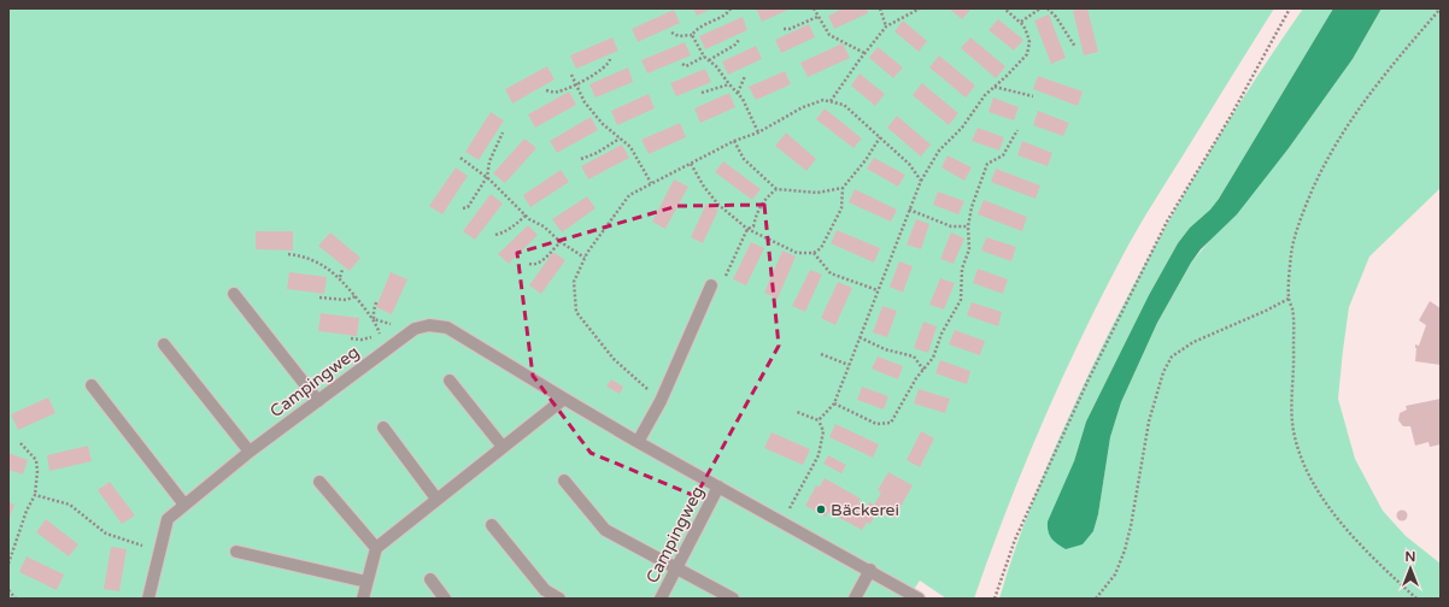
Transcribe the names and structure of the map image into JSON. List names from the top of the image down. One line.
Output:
{"streets":{"lane":["Campingweg"]},"places":["Bäckerei"],"north":"top"}
